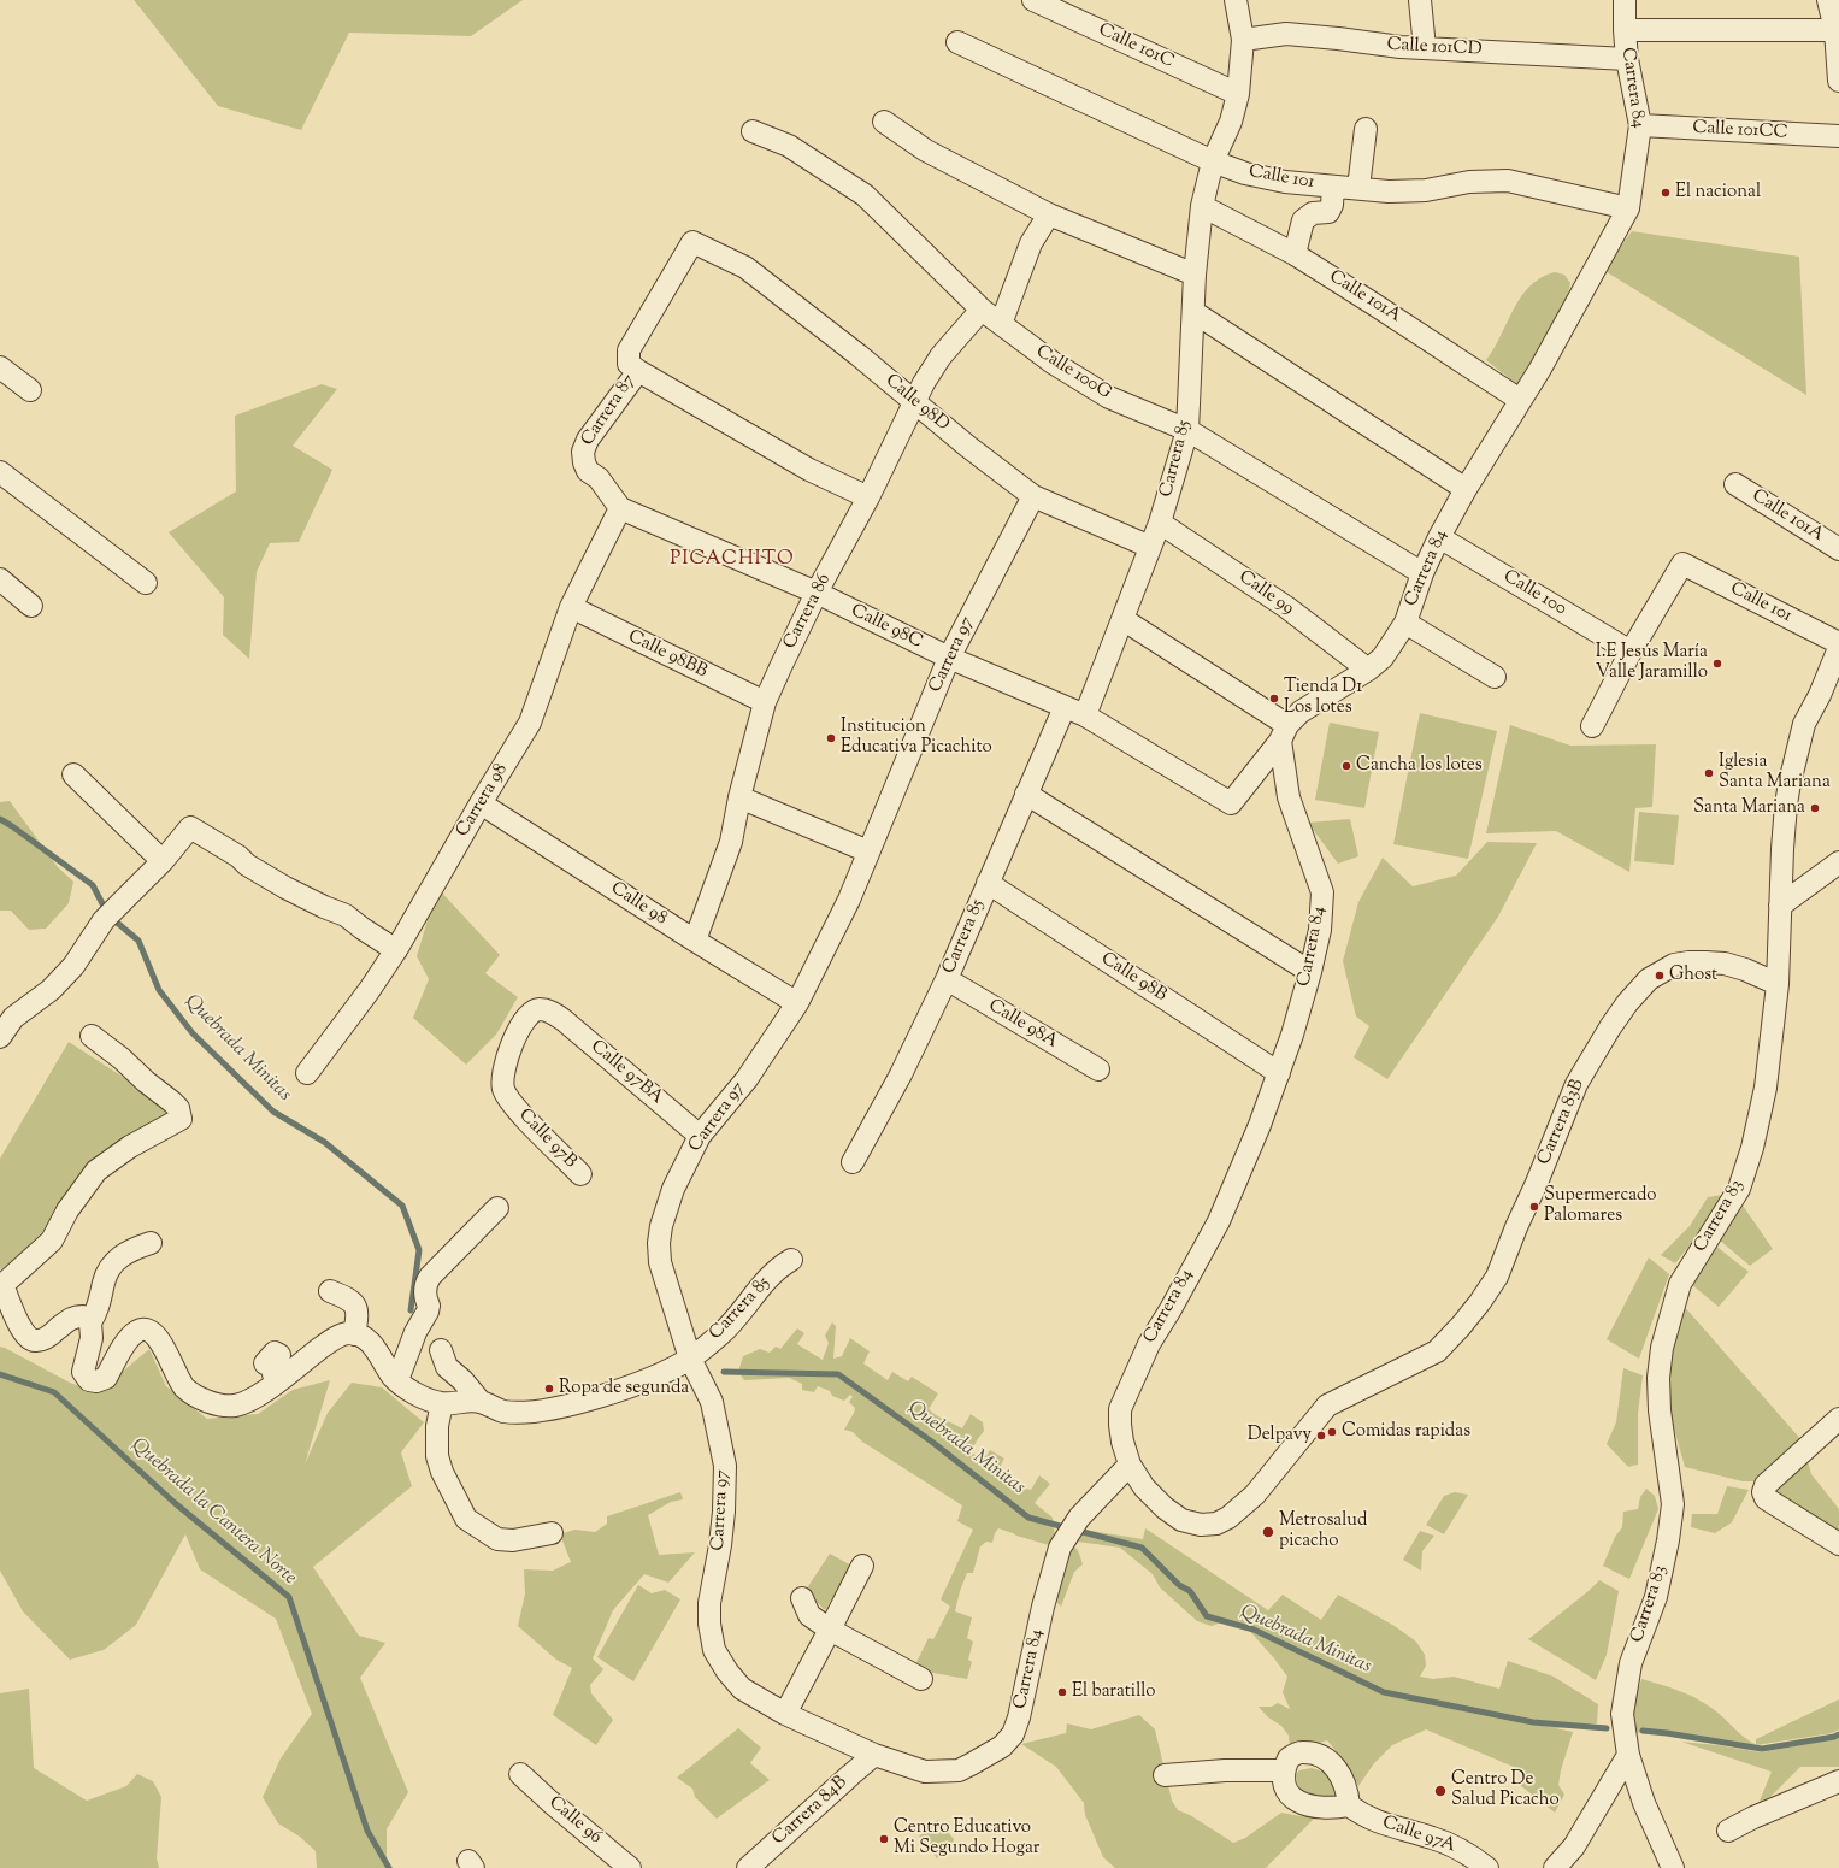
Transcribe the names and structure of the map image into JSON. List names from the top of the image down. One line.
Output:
{"streets":{"street":["Calle 101C","Calle 101CD","Carrera 84","Calle 101CC","Calle 101","Calle 101A","Calle 100G","Calle 98D","Carrera 87","Carrera 85","Calle 99","Calle 100","Carrera 86","Calle 98C","Calle 98BB","Carrera 97","Carrera 98","Calle 98","Calle 98B","Calle 98A","Calle 97BA","Carrera 83B","Calle 97B","Carrera 83","Carrera 84B","Calle 96","Calle 97A"]},"crossings":[["Calle 101CD","Carrera 84"],["Carrera 84","Calle 101CC"],["Carrera 84","Calle 101"],["Carrera 84","Calle 101A"],["Carrera 84","Calle 100G"],["Carrera 84","Calle 99"],["Carrera 84","Calle 100"],["Carrera 84","Calle 98C"],["Carrera 84","Carrera 97"],["Carrera 84","Calle 98B"],["Carrera 84","Carrera 83B"],["Carrera 84","Carrera 84B"],["Calle 101","Carrera 85"],["Calle 101","Calle 100"],["Calle 101A","Carrera 85"],["Calle 100G","Carrera 85"],["Calle 100G","Carrera 86"],["Calle 98D","Carrera 87"],["Calle 98D","Carrera 85"],["Calle 98D","Carrera 86"],["Calle 98D","Carrera 97"],["Carrera 87","Calle 98C"],["Carrera 87","Carrera 98"],["Carrera 85","Calle 99"],["Carrera 85","Calle 98C"],["Carrera 85","Carrera 97"],["Carrera 85","Calle 98B"],["Carrera 85","Calle 98A"],["Carrera 86","Calle 98C"],["Carrera 86","Calle 98BB"],["Carrera 86","Calle 98"],["Calle 98C","Carrera 97"],["Calle 98C","Carrera 98"],["Calle 98BB","Carrera 98"],["Carrera 97","Calle 98"],["Carrera 97","Calle 97BA"],["Carrera 97","Carrera 84B"],["Carrera 98","Calle 98"],["Calle 97BA","Calle 97B"],["Carrera 83B","Carrera 83"]],"districts":["PICACHITO"],"water":["Quebrada Minitas","Quebrada la Cantera Norte"],"places":["El nacional","I.E Jesús María Valle Jaramillo","Tienda D1 Los lotes","Institucion Educativa Picachito","Cancha los lotes","Iglesia Santa Mariana","Santa Mariana","Ghost","Supermercado Palomares","Ropa de segunda","Comidas rapidas","Delpavy","Metrosalud picacho","El baratillo","Centro De Salud Picacho","Centro Educativo Mi Segundo Hogar"]}
